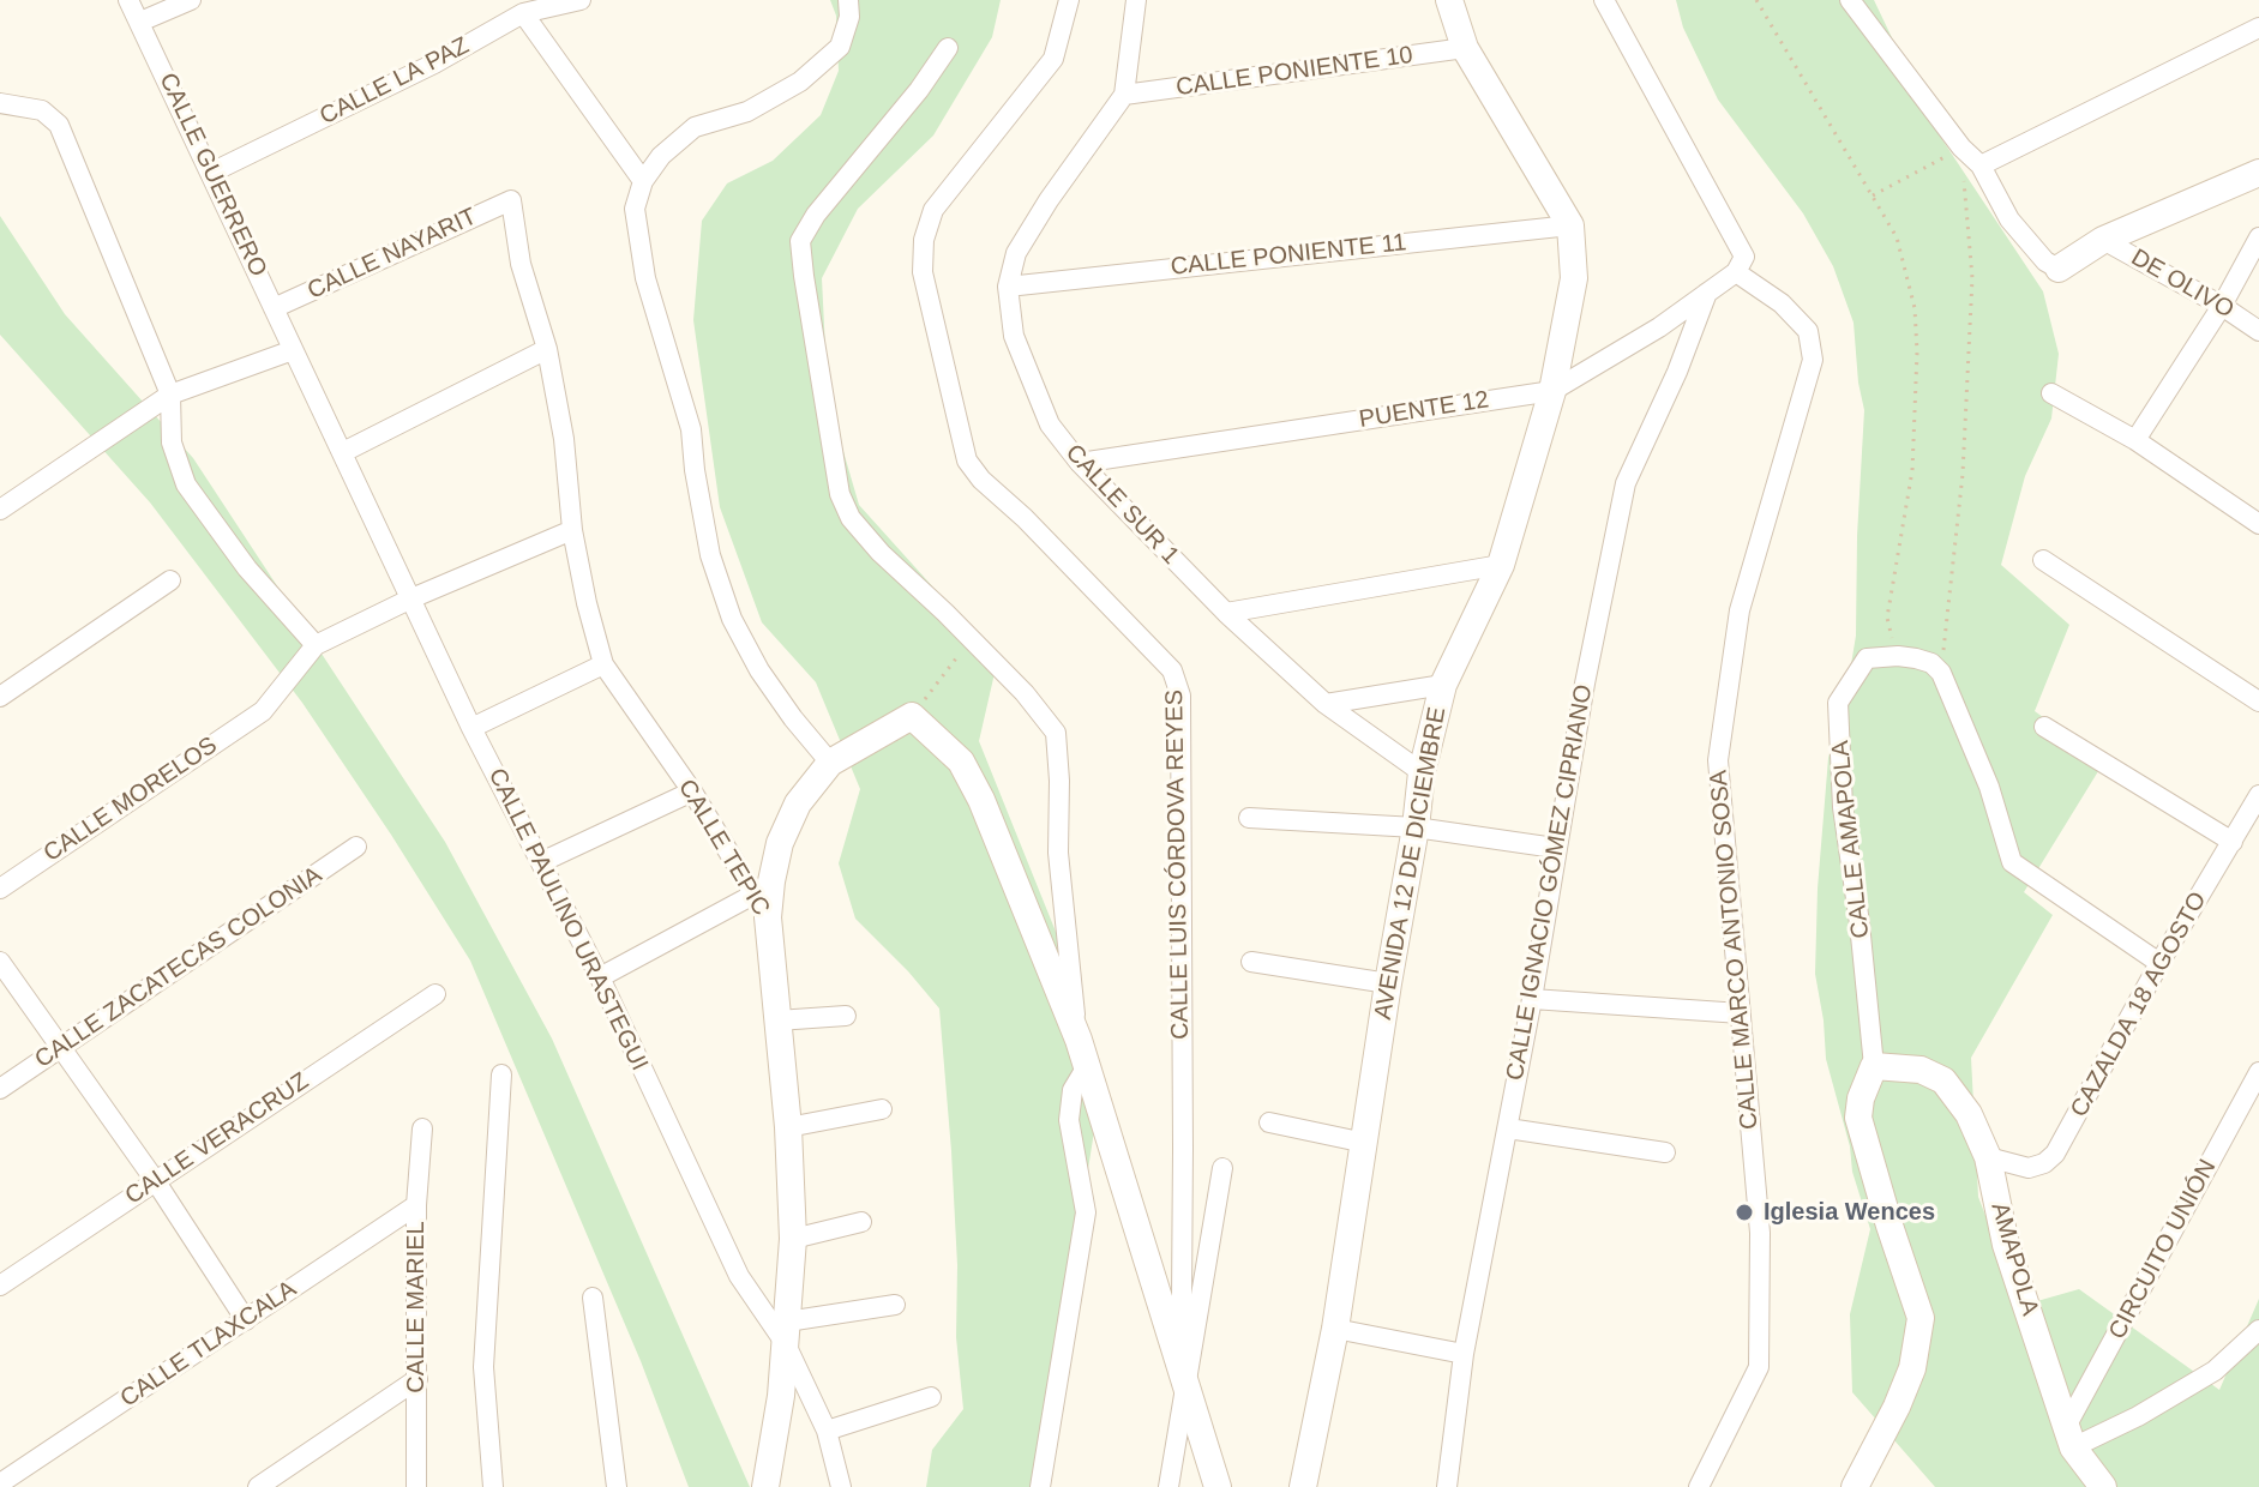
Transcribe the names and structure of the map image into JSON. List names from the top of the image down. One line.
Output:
{"streets":{"street":["CALLE PONIENTE 10","CALLE LA PAZ","CALLE GUERRERO","CALLE NAYARIT","CALLE PONIENTE 11","DE OLIVO","PUENTE 12","CALLE SUR 1","CALLE MORELOS","CALLE AMAPOLA","CALLE TEPIC","AVENIDA 12 DE DICIEMBRE","CALLE LUIS CÓRDOVA REYES","CALLE IGNACIO GÓMEZ CIPRIANO","CALLE PAULINO URASTEGUI","CALLE MARCO ANTONIO SOSA","CALLE ZACATECAS COLONIA","CAZALDA 18 AGOSTO","CALLE VERACRUZ","CIRCUITO UNIÓN","AMAPOLA","CALLE MARIEL","CALLE TLAXCALA"]},"crossings":[["CALLE PONIENTE 10","CALLE SUR 1"],["CALLE PONIENTE 10","AVENIDA 12 DE DICIEMBRE"],["CALLE LA PAZ","CALLE GUERRERO"],["CALLE GUERRERO","CALLE NAYARIT"],["CALLE GUERRERO","CALLE PAULINO URASTEGUI"],["CALLE NAYARIT","CALLE TEPIC"],["CALLE PONIENTE 11","CALLE SUR 1"],["CALLE PONIENTE 11","AVENIDA 12 DE DICIEMBRE"],["PUENTE 12","CALLE SUR 1"],["PUENTE 12","AVENIDA 12 DE DICIEMBRE"],["PUENTE 12","CALLE IGNACIO GÓMEZ CIPRIANO"],["PUENTE 12","CALLE MARCO ANTONIO SOSA"],["CALLE SUR 1","AVENIDA 12 DE DICIEMBRE"],["CALLE AMAPOLA","AMAPOLA"],["CALLE TEPIC","CALLE PAULINO URASTEGUI"],["CAZALDA 18 AGOSTO","AMAPOLA"],["CIRCUITO UNIÓN","AMAPOLA"],["CALLE MARIEL","CALLE TLAXCALA"]],"places":["Iglesia Wences"]}
